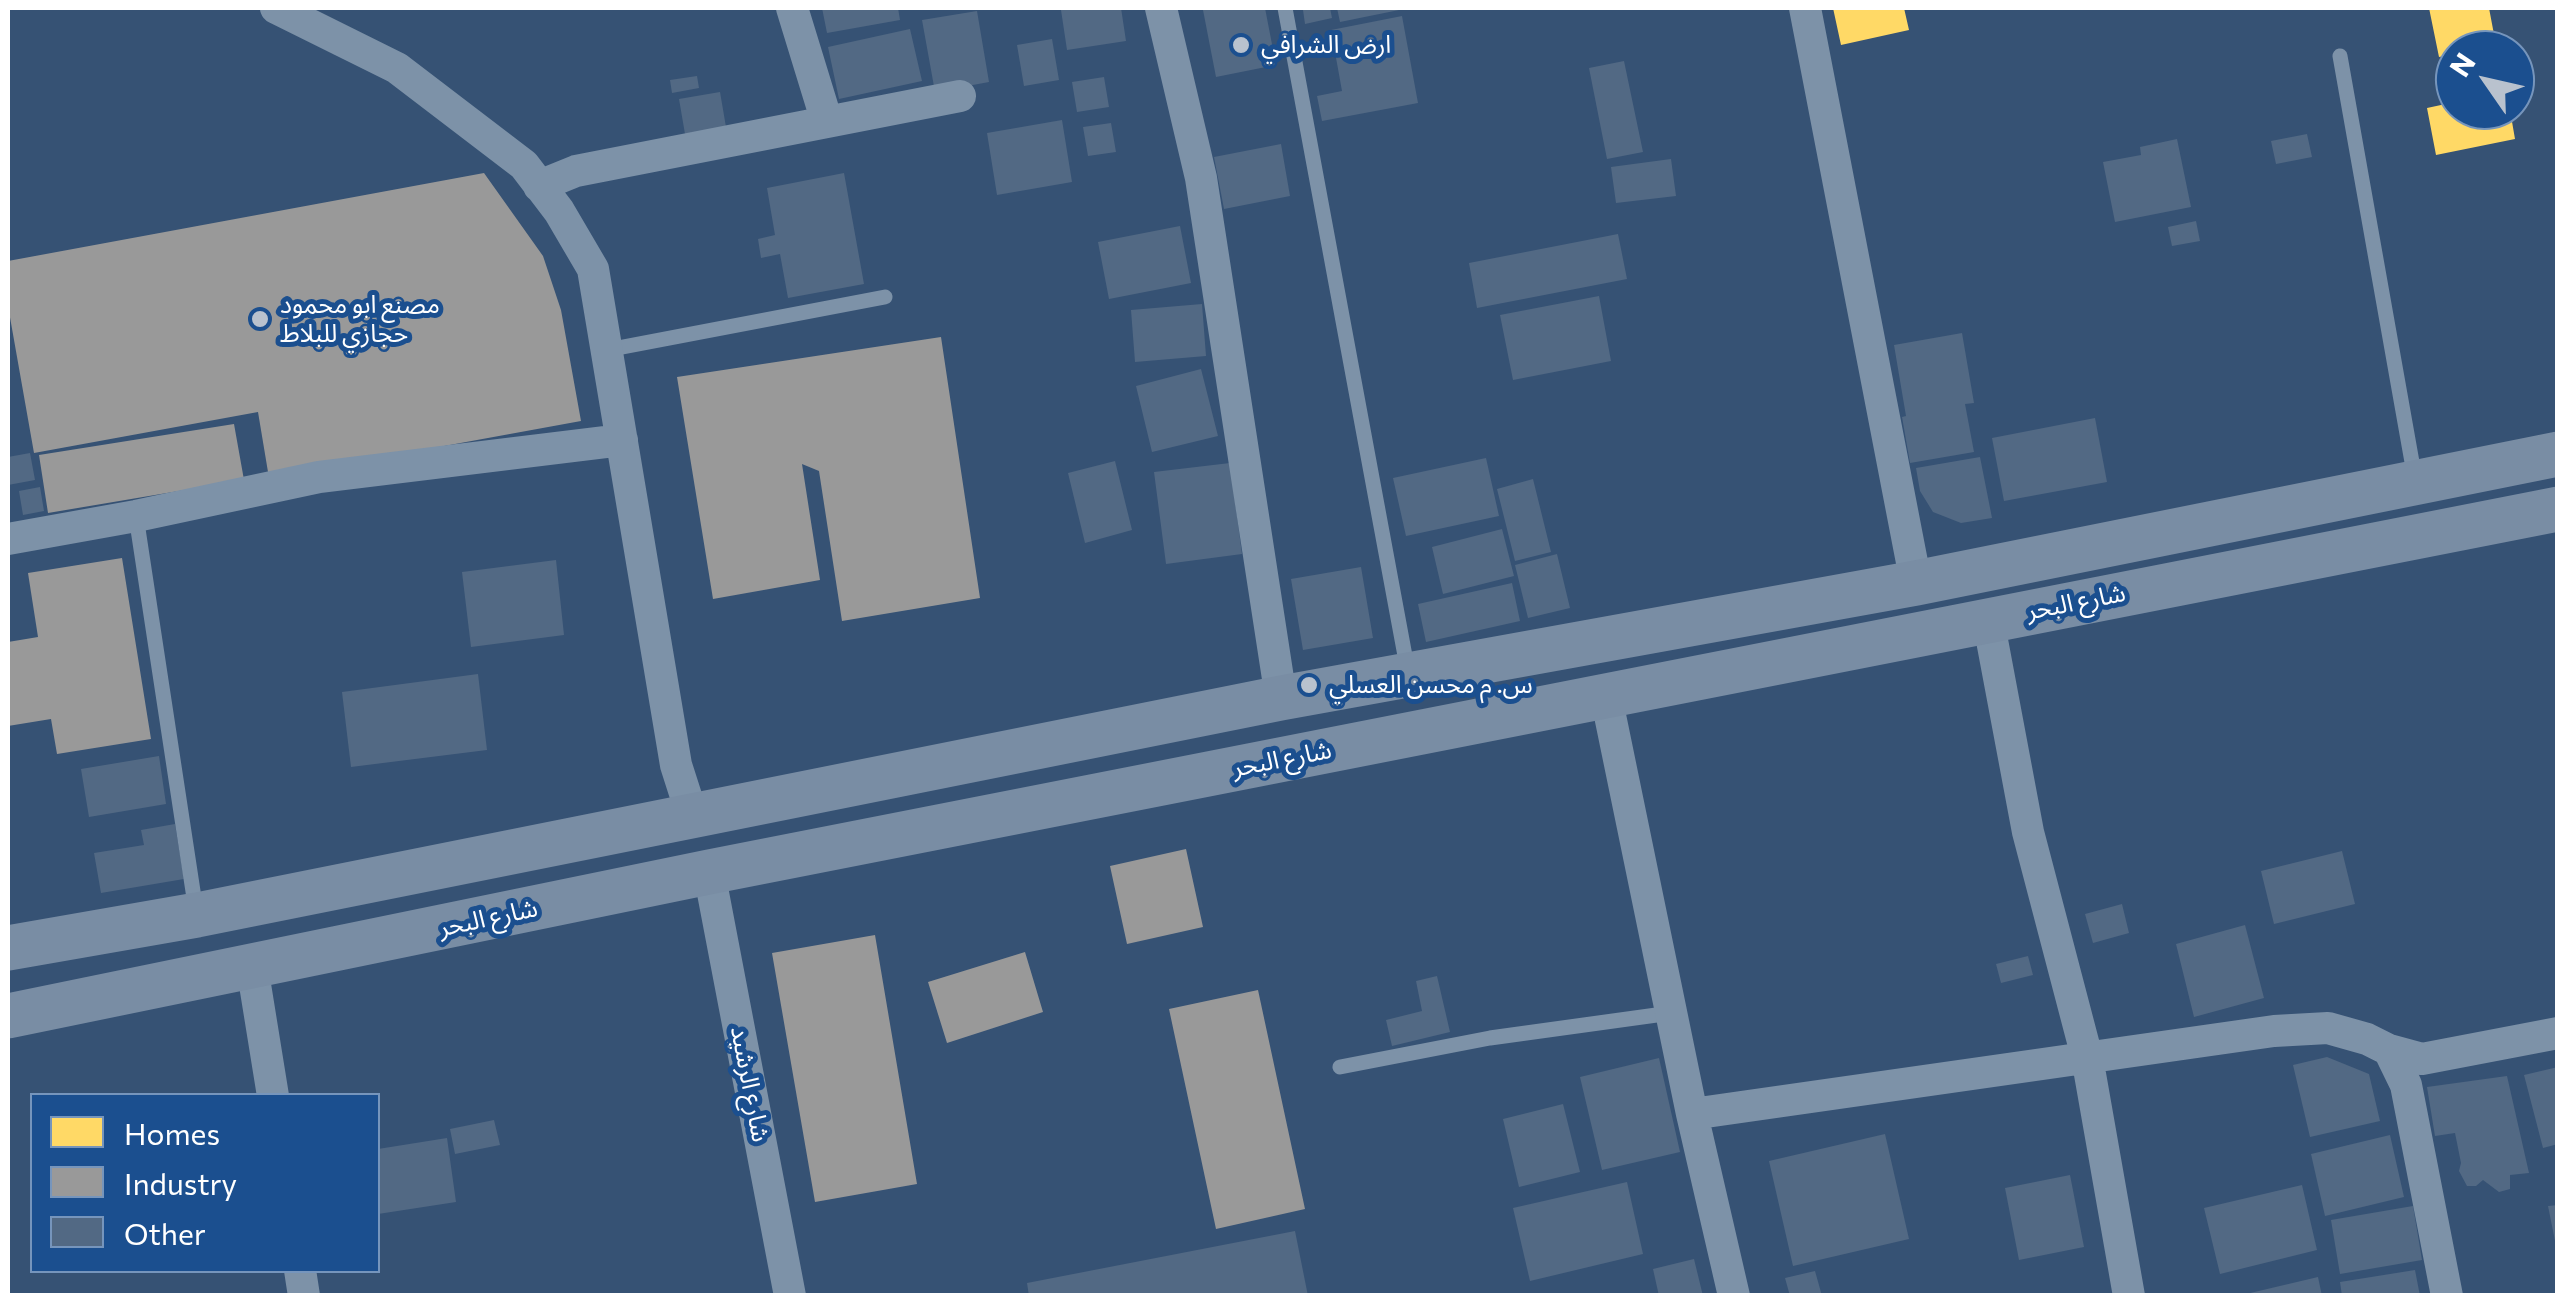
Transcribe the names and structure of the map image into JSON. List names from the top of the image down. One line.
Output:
{"streets":{"main road":["شارع البحر"],"street":["شارع الرشيد"]},"crossings":[["شارع البحر","شارع الرشيد"]],"places":["ارض الشرافي","مصنع ابو محمود حجازي للبلاط","س. م محسن العسلي"],"legend":["Homes","Industry","Other"],"north":"top left"}
